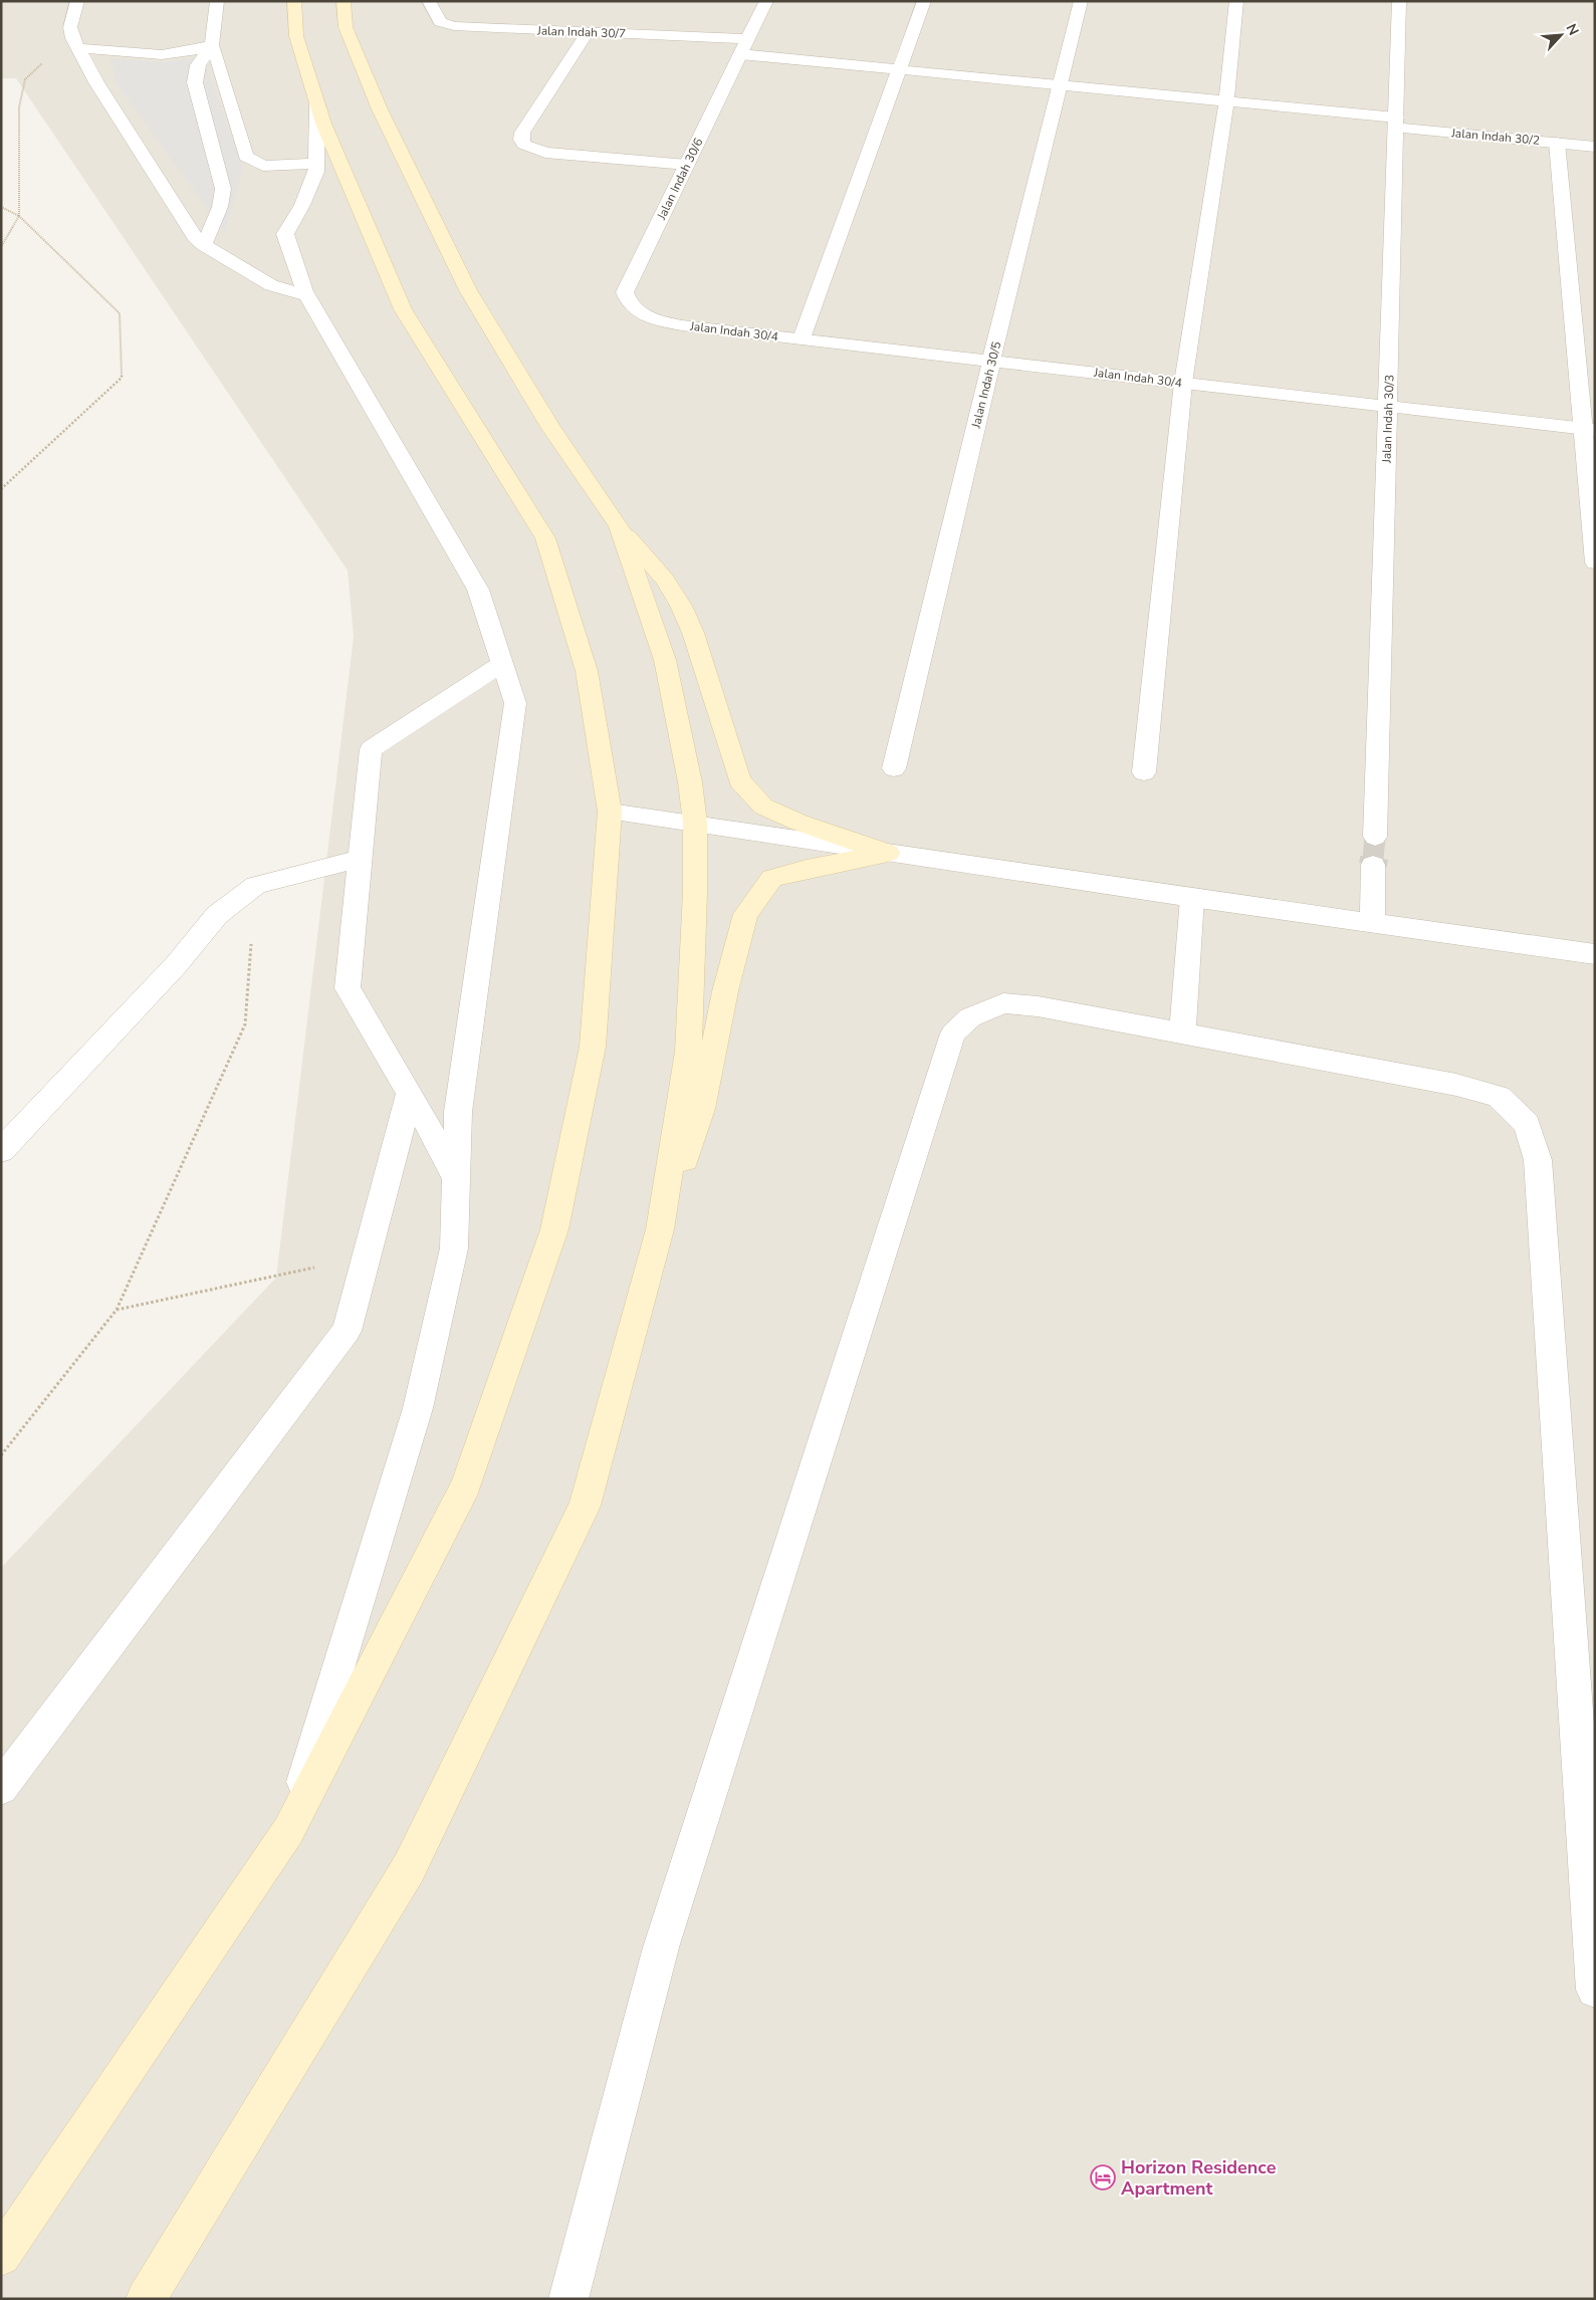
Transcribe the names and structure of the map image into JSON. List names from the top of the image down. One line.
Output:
{"streets":{"street":["Jalan Indah 30/7","Jalan Indah 30/2","Jalan Indah 30/6","Jalan Indah 30/4","Jalan Indah 30/5","Jalan Indah 30/3"]},"crossings":[["Jalan Indah 30/7","Jalan Indah 30/6"],["Jalan Indah 30/2","Jalan Indah 30/6"],["Jalan Indah 30/2","Jalan Indah 30/5"],["Jalan Indah 30/2","Jalan Indah 30/3"],["Jalan Indah 30/6","Jalan Indah 30/4"],["Jalan Indah 30/4","Jalan Indah 30/5"],["Jalan Indah 30/4","Jalan Indah 30/3"]],"places":{"hotel":["Horizon Residence Apartment"]},"north":"top right"}
